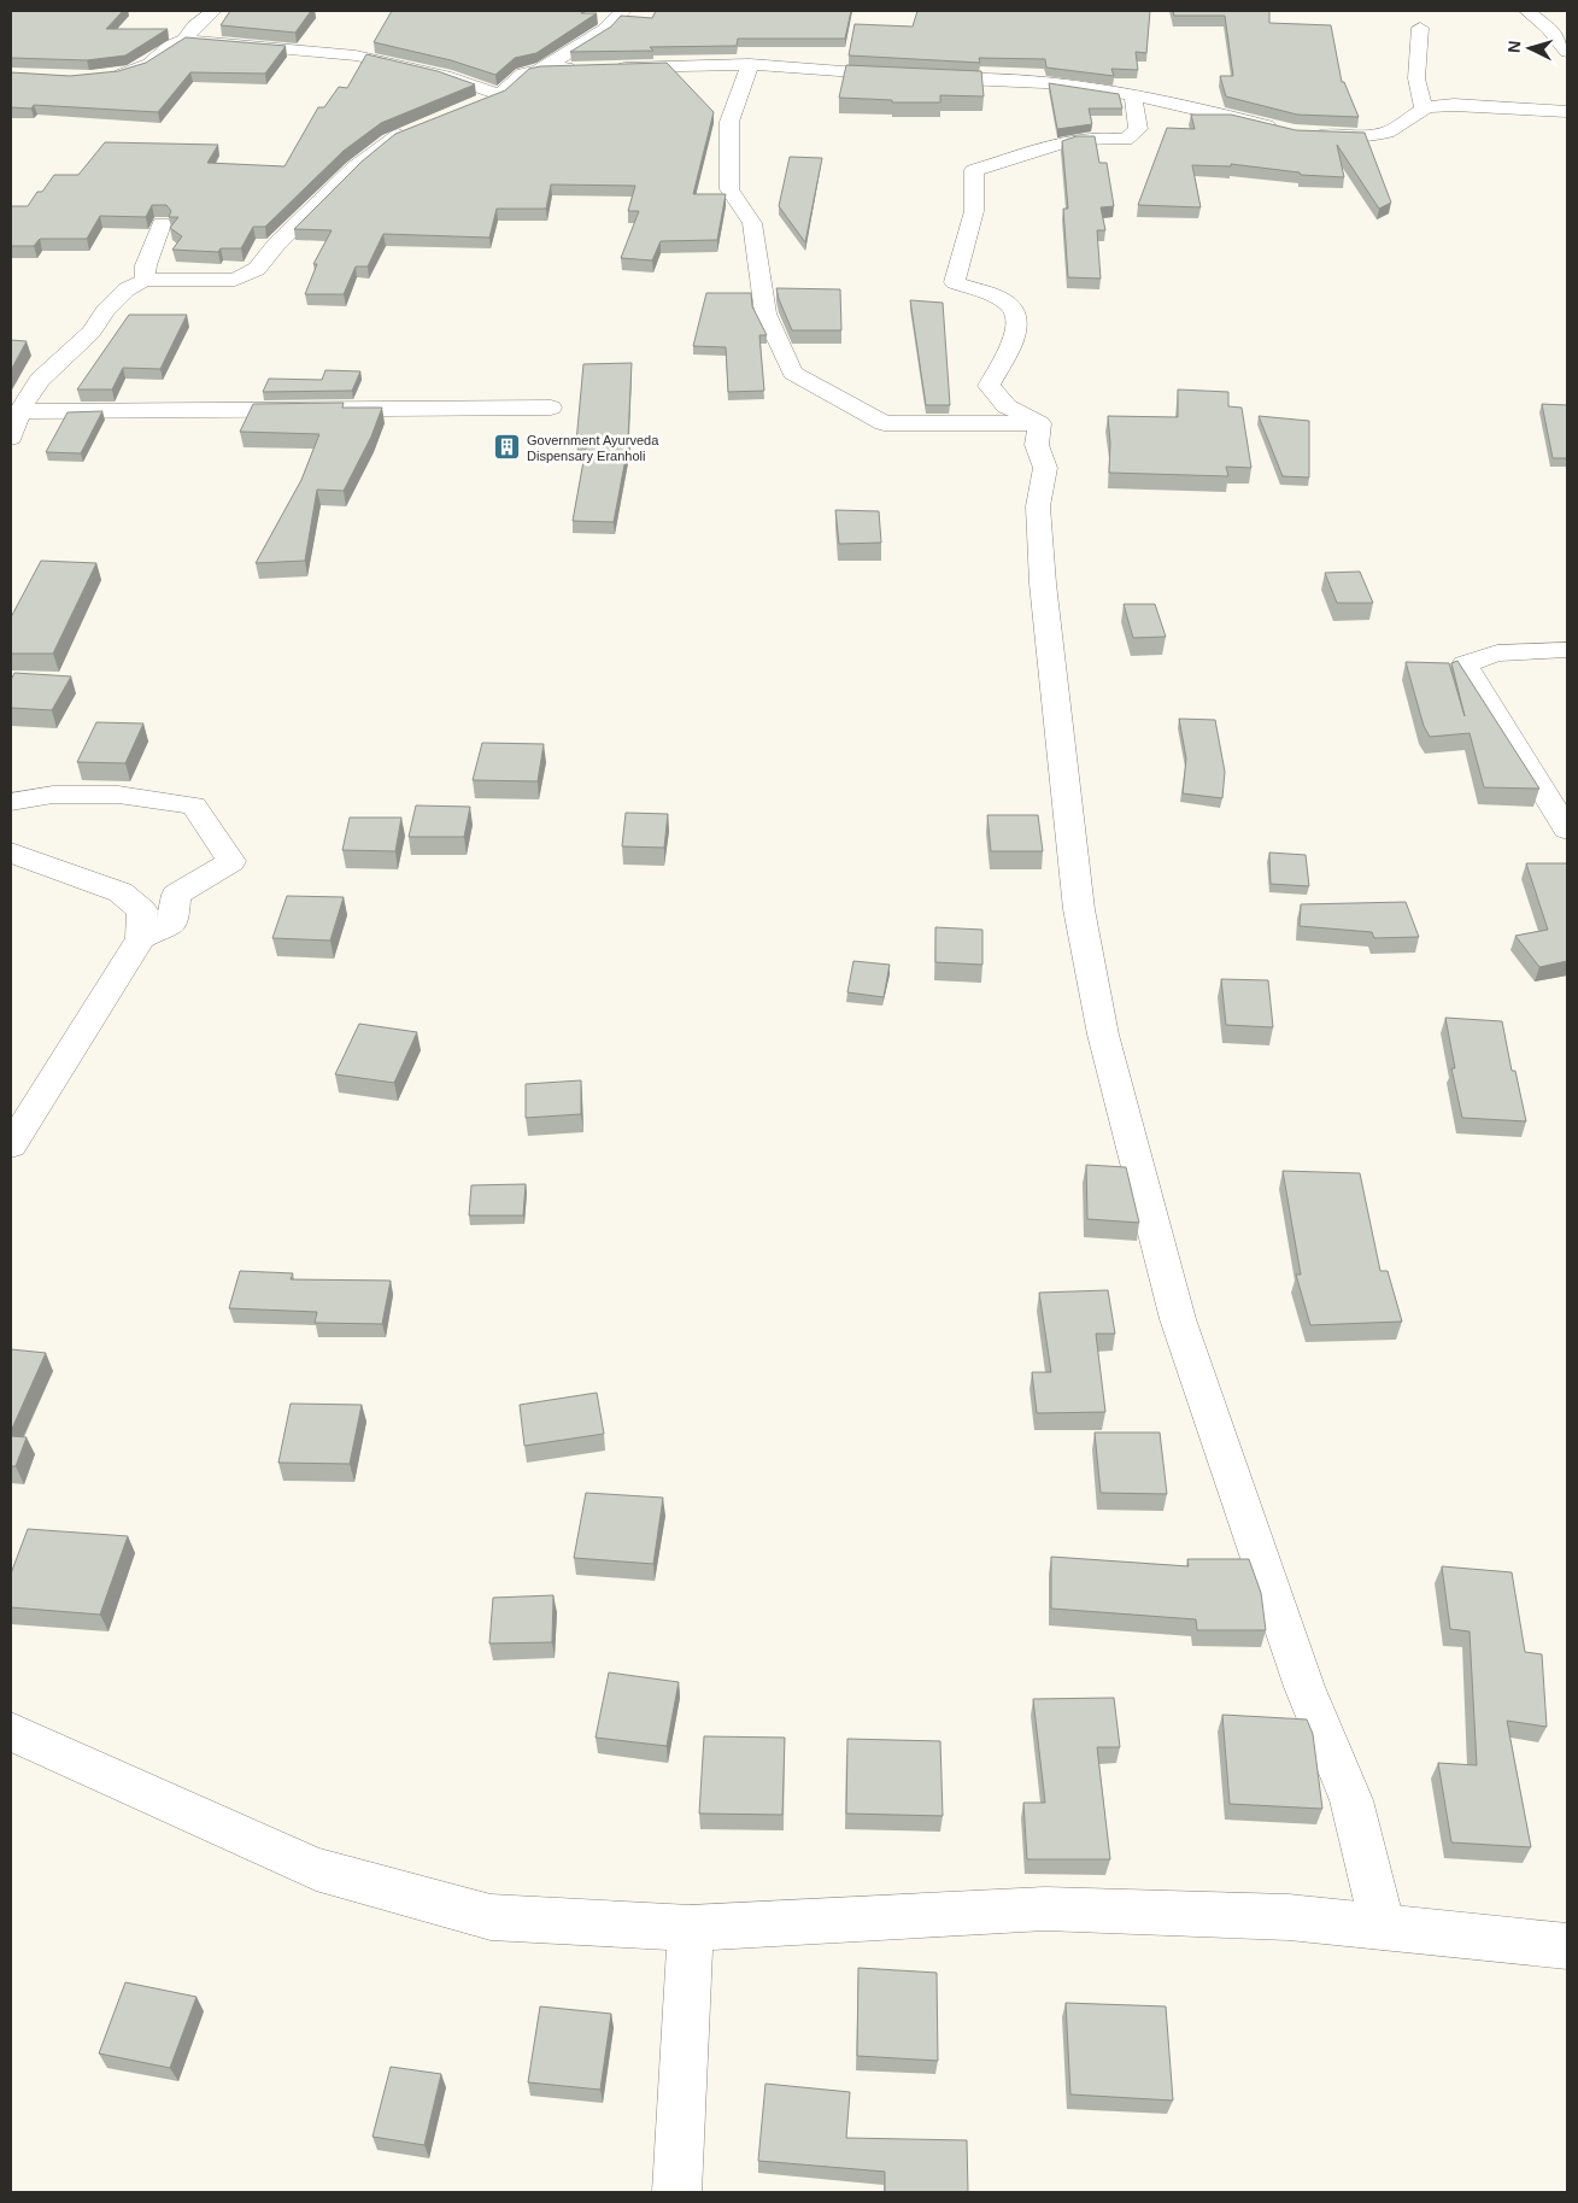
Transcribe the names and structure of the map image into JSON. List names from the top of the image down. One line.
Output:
{"places":{"building":["Government Ayurveda Dispensary Eranholi"]},"north":"left"}
